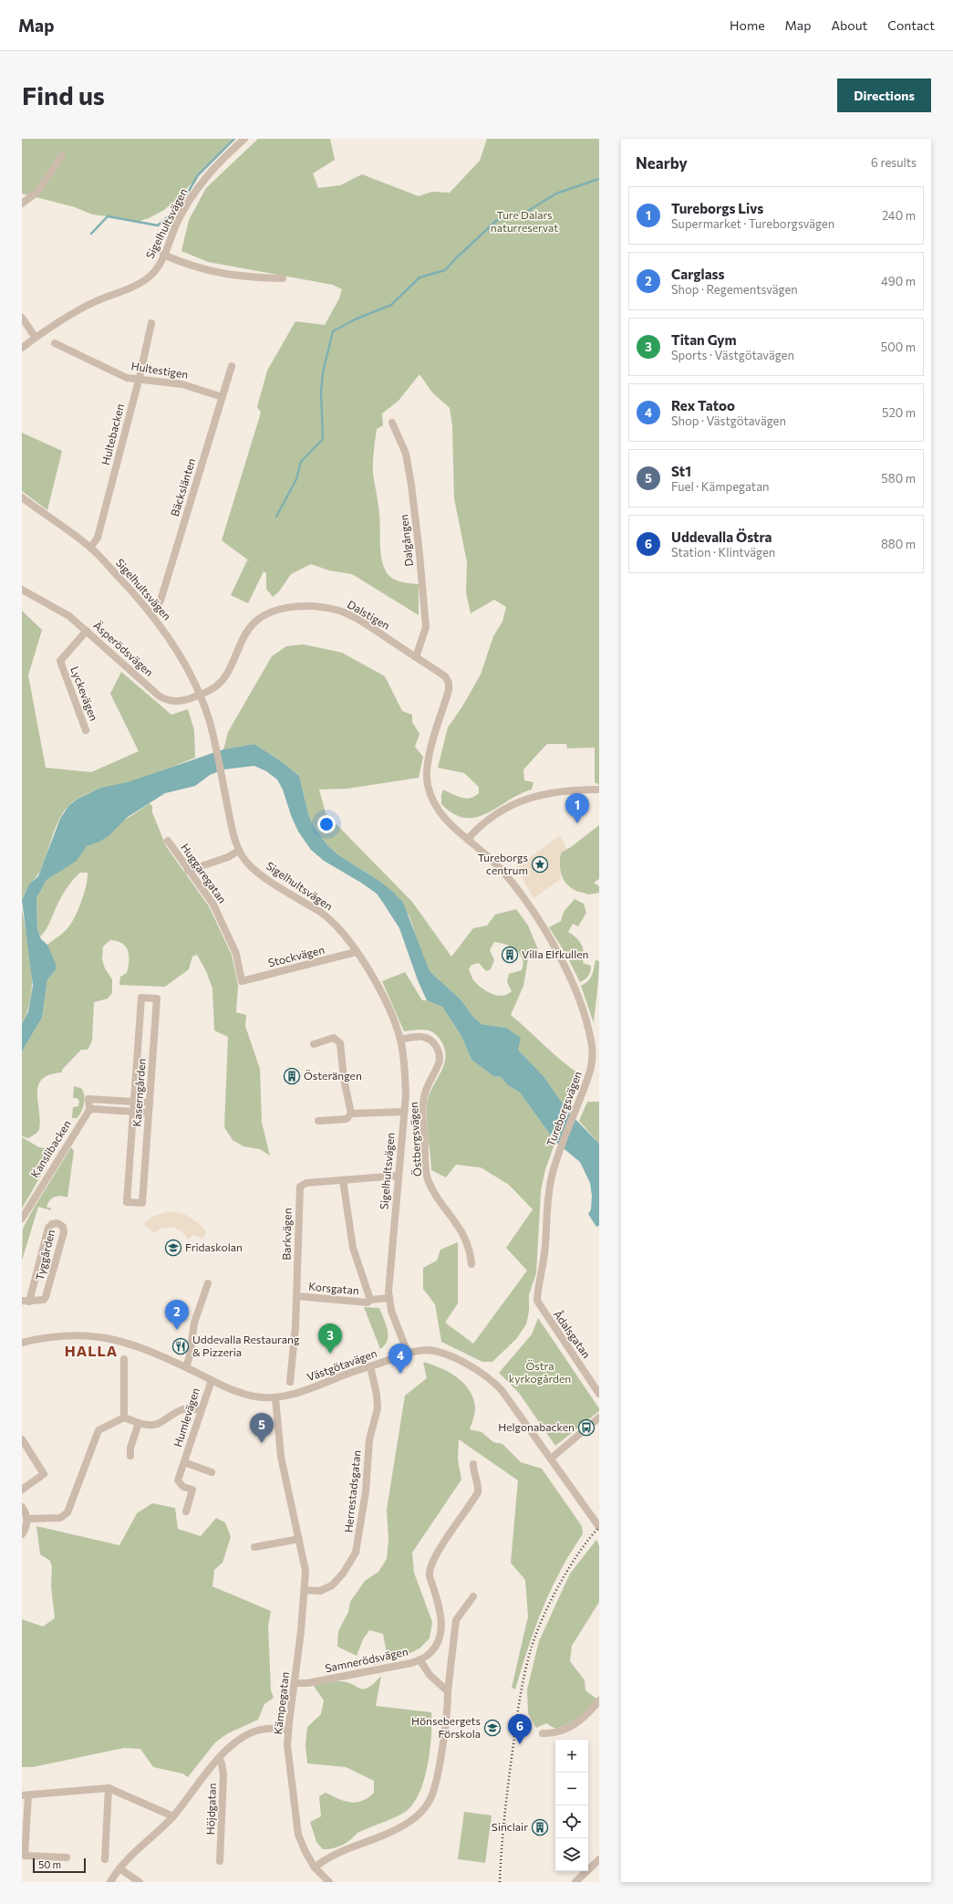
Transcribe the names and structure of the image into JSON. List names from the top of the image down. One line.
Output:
{"streets":{"street":["Sigelhultsvägen","Hultestigen","Hultebacken","Bäckslänten","Dalgången","Dalstigen","Äsperödsvägen","Lyckevägen","Huggaregatan","Stockvägen","Kaserngården","Tureborgsvägen","Östbergsvägen","Kanslibacken","Barkvägen","Tyggården","Korsgatan","Ådalsgatan","Västgötavägen","Humlevägen","Herrestadsgatan","Samnerödsvägen","Kämpegatan","Höjdgatan"]},"crossings":[["Sigelhultsvägen","Hultebacken"],["Sigelhultsvägen","Bäckslänten"],["Sigelhultsvägen","Äsperödsvägen"],["Sigelhultsvägen","Stockvägen"],["Sigelhultsvägen","Östbergsvägen"],["Sigelhultsvägen","Barkvägen"],["Sigelhultsvägen","Korsgatan"],["Sigelhultsvägen","Västgötavägen"],["Hultestigen","Hultebacken"],["Hultestigen","Bäckslänten"],["Dalgången","Dalstigen"],["Dalstigen","Äsperödsvägen"],["Dalstigen","Tureborgsvägen"],["Äsperödsvägen","Lyckevägen"],["Huggaregatan","Stockvägen"],["Tureborgsvägen","Ådalsgatan"],["Barkvägen","Korsgatan"],["Västgötavägen","Humlevägen"],["Västgötavägen","Herrestadsgatan"],["Västgötavägen","Kämpegatan"],["Herrestadsgatan","Kämpegatan"],["Samnerödsvägen","Kämpegatan"]],"districts":["HALLA"],"parks":["Ture Dalars naturreservat","Östra kyrkogården"],"places":{"place":["Tureborgs centrum"],"building":["Villa Elfkullen","Österängen","Sinclair"],"school or university":["Fridaskolan","Hönsebergets Förskola"],"restaurant":["Uddevalla Restaurang & Pizzeria"],"bus stop":["Helgonabacken"]},"scale_bar":"50 m","page":{"header":"Map","nav":["Home","Map","About","Contact"],"buttons":"Directions","title":"Find us","heading":["Nearby","6 results"],"list":[{"mark":"1","name":"Tureborgs Livs","note":"Supermarket · Tureborgsvägen","value":"240 m"},{"mark":"2","name":"Carglass","note":"Shop · Regementsvägen","value":"490 m"},{"mark":"3","name":"Titan Gym","note":"Sports · Västgötavägen","value":"500 m"},{"mark":"4","name":"Rex Tatoo","note":"Shop · Västgötavägen","value":"520 m"},{"mark":"5","name":"St1","note":"Fuel · Kämpegatan","value":"580 m"},{"mark":"6","name":"Uddevalla Östra","note":"Station · Klintvägen","value":"880 m"}],"pins":["1","2","3","4","5","6"],"map_buttons":["+","−"],"scale":"50 m"}}
